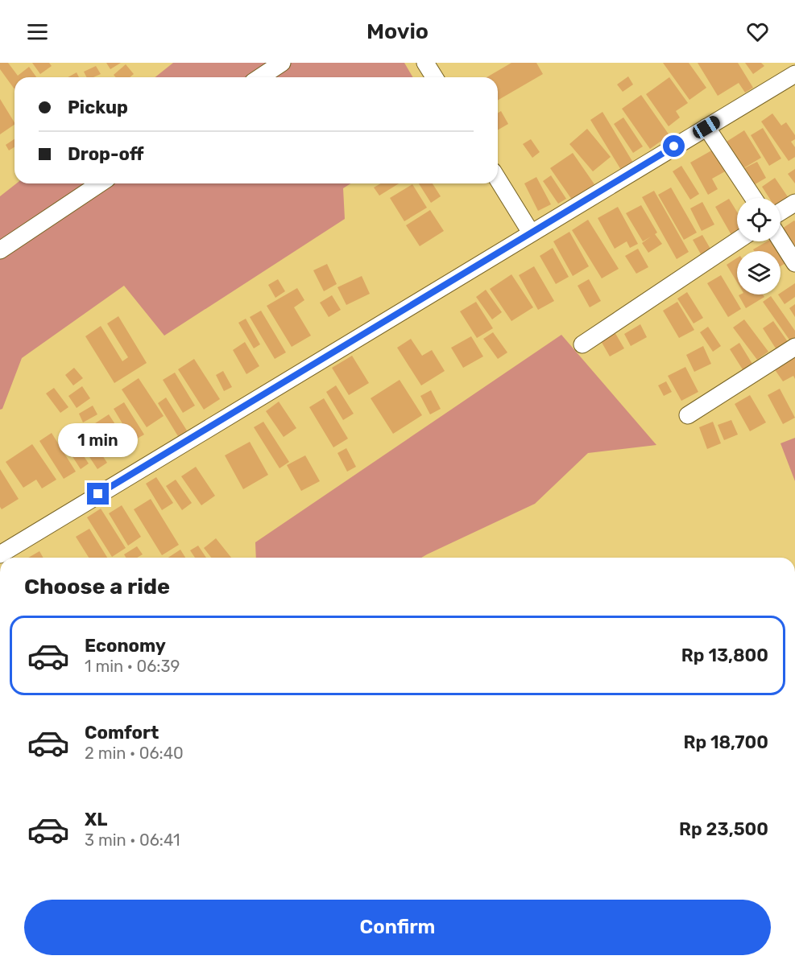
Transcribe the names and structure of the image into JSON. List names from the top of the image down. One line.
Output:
{"page":{"header":"Movio","banner":["Pickup","Drop-off"],"bubble":"1 min","heading":"Choose a ride","list":[{"name":"Economy","note":"1 min · 06:39","value":"Rp 13,800"},{"name":"Comfort","note":"2 min · 06:40","value":"Rp 18,700"},{"name":"XL","note":"3 min · 06:41","value":"Rp 23,500"}],"buttons":"Confirm"}}
